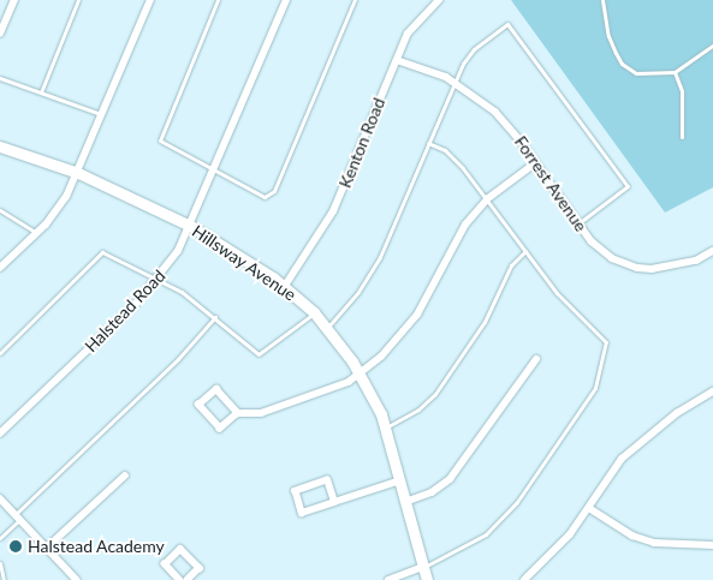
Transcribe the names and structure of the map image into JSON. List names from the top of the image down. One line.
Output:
{"streets":{"street":["Kenton Road","Forrest Avenue","Hillsway Avenue","Halstead Road"]},"crossings":[["Kenton Road","Forrest Avenue"],["Kenton Road","Hillsway Avenue"],["Hillsway Avenue","Halstead Road"]],"places":["Halstead Academy"]}
